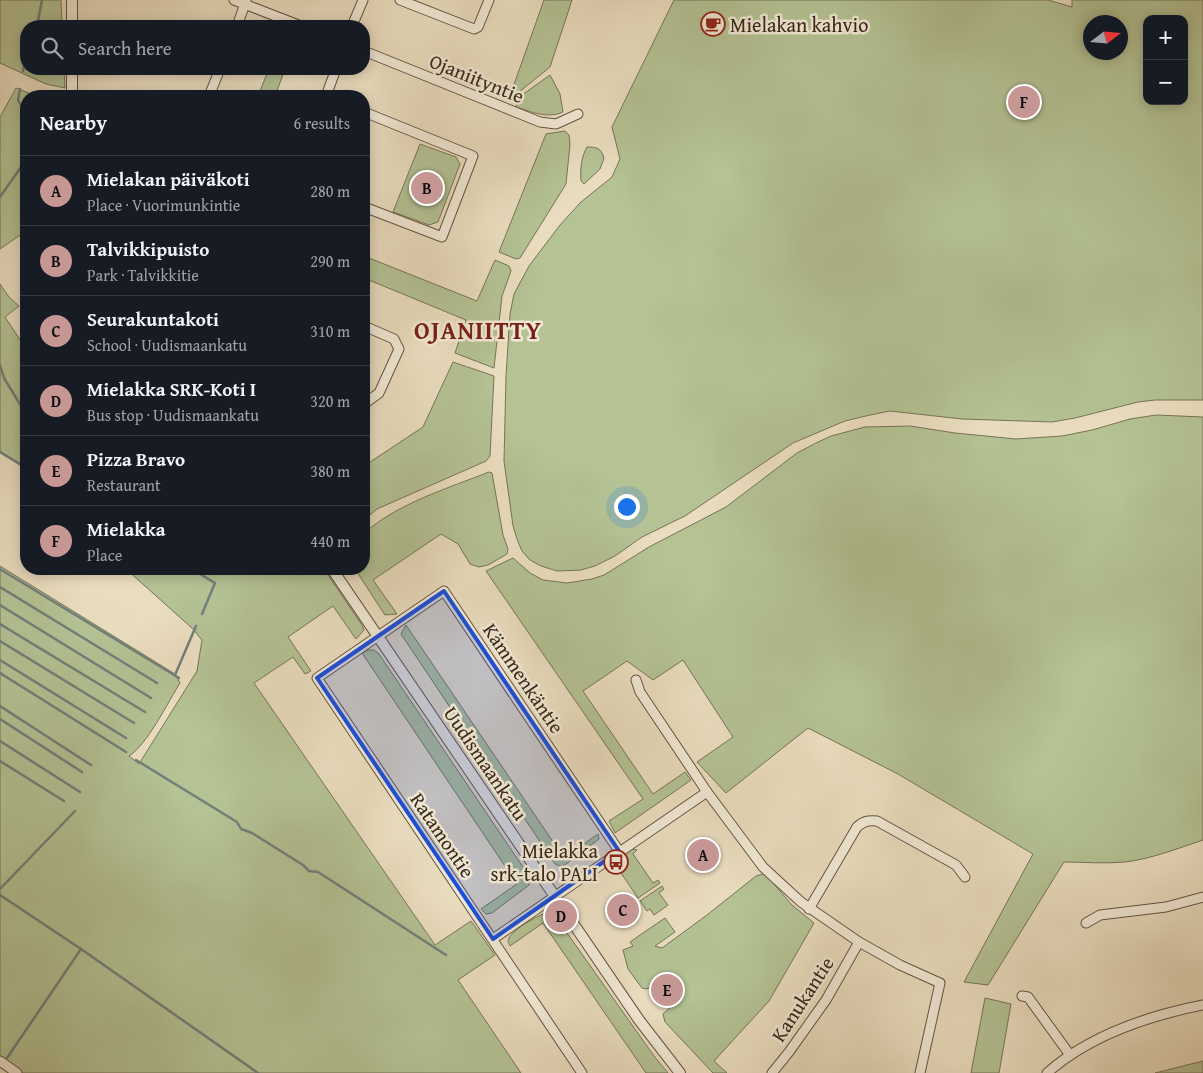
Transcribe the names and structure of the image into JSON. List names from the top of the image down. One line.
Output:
{"streets":{"street":["Ojaniityntie","Kämmenkäntie","Uudismaankatu","Ratamontie","Kanukantie"]},"crossings":[["Kämmenkäntie","Uudismaankatu"],["Kämmenkäntie","Ratamontie"],["Uudismaankatu","Ratamontie"]],"districts":["OJANIITTY"],"places":{"cafe":["Mielakan kahvio"],"bus stop":["Mielakka srk-talo PALI"]},"north":"right","page":{"map_buttons":["+","−"],"search":"Search here","pins":["F","B","A","C","D","E"],"heading":["Nearby","6 results"],"list":[{"mark":"A","name":"Mielakan päiväkoti","note":"Place · Vuorimunkintie","value":"280 m"},{"mark":"B","name":"Talvikkipuisto","note":"Park · Talvikkitie","value":"290 m"},{"mark":"C","name":"Seurakuntakoti","note":"School · Uudismaankatu","value":"310 m"},{"mark":"D","name":"Mielakka SRK-Koti I","note":"Bus stop · Uudismaankatu","value":"320 m"},{"mark":"E","name":"Pizza Bravo","note":"Restaurant","value":"380 m"},{"mark":"F","name":"Mielakka","note":"Place","value":"440 m"}]}}
